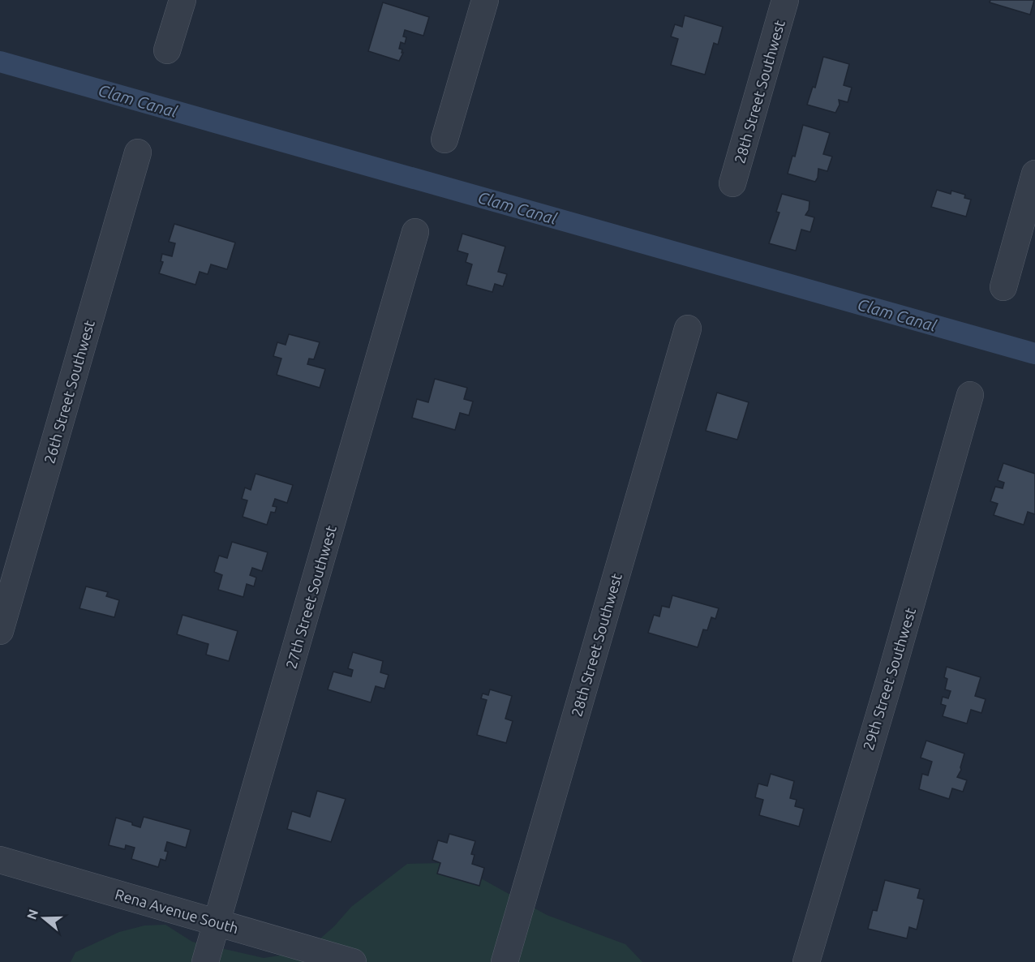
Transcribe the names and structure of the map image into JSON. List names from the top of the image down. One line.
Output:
{"streets":{"street":["28th Street Southwest","26th Street Southwest","27th Street Southwest","29th Street Southwest","Rena Avenue South"]},"crossings":[["27th Street Southwest","Rena Avenue South"]],"water":["Clam Canal"],"north":"left"}
